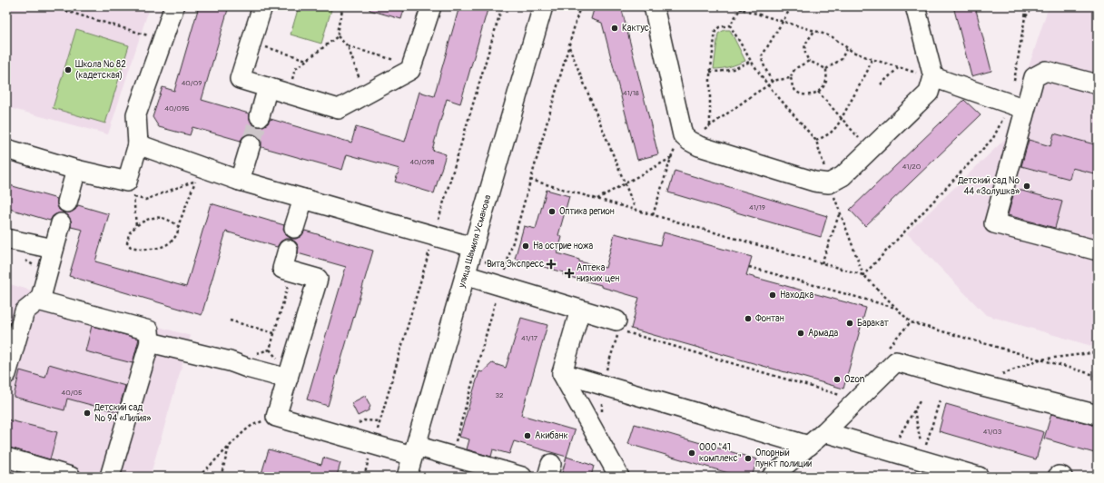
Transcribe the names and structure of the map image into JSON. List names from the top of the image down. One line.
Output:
{"streets":{"street":["улица Шамиля Усманова"]},"places":{"other":["Кактус","Школа № 82 (кадетская)","Детский сад № 44 «Золушка»","Оптика регион","На острие ножа","Находка","Фонтан","Баракат","Армада","Ozon","Детский сад № 94 «Лилия»","Акибанк","ООО \"41 комплекс\"","Опорный пункт полиции"],"health":["Вита Экспресс","Аптека низких цен"]},"house_numbers":["40/09","41/18","40/09Б","40/09В","41/20","41/19","41/17","40/05","32","41/03"]}
